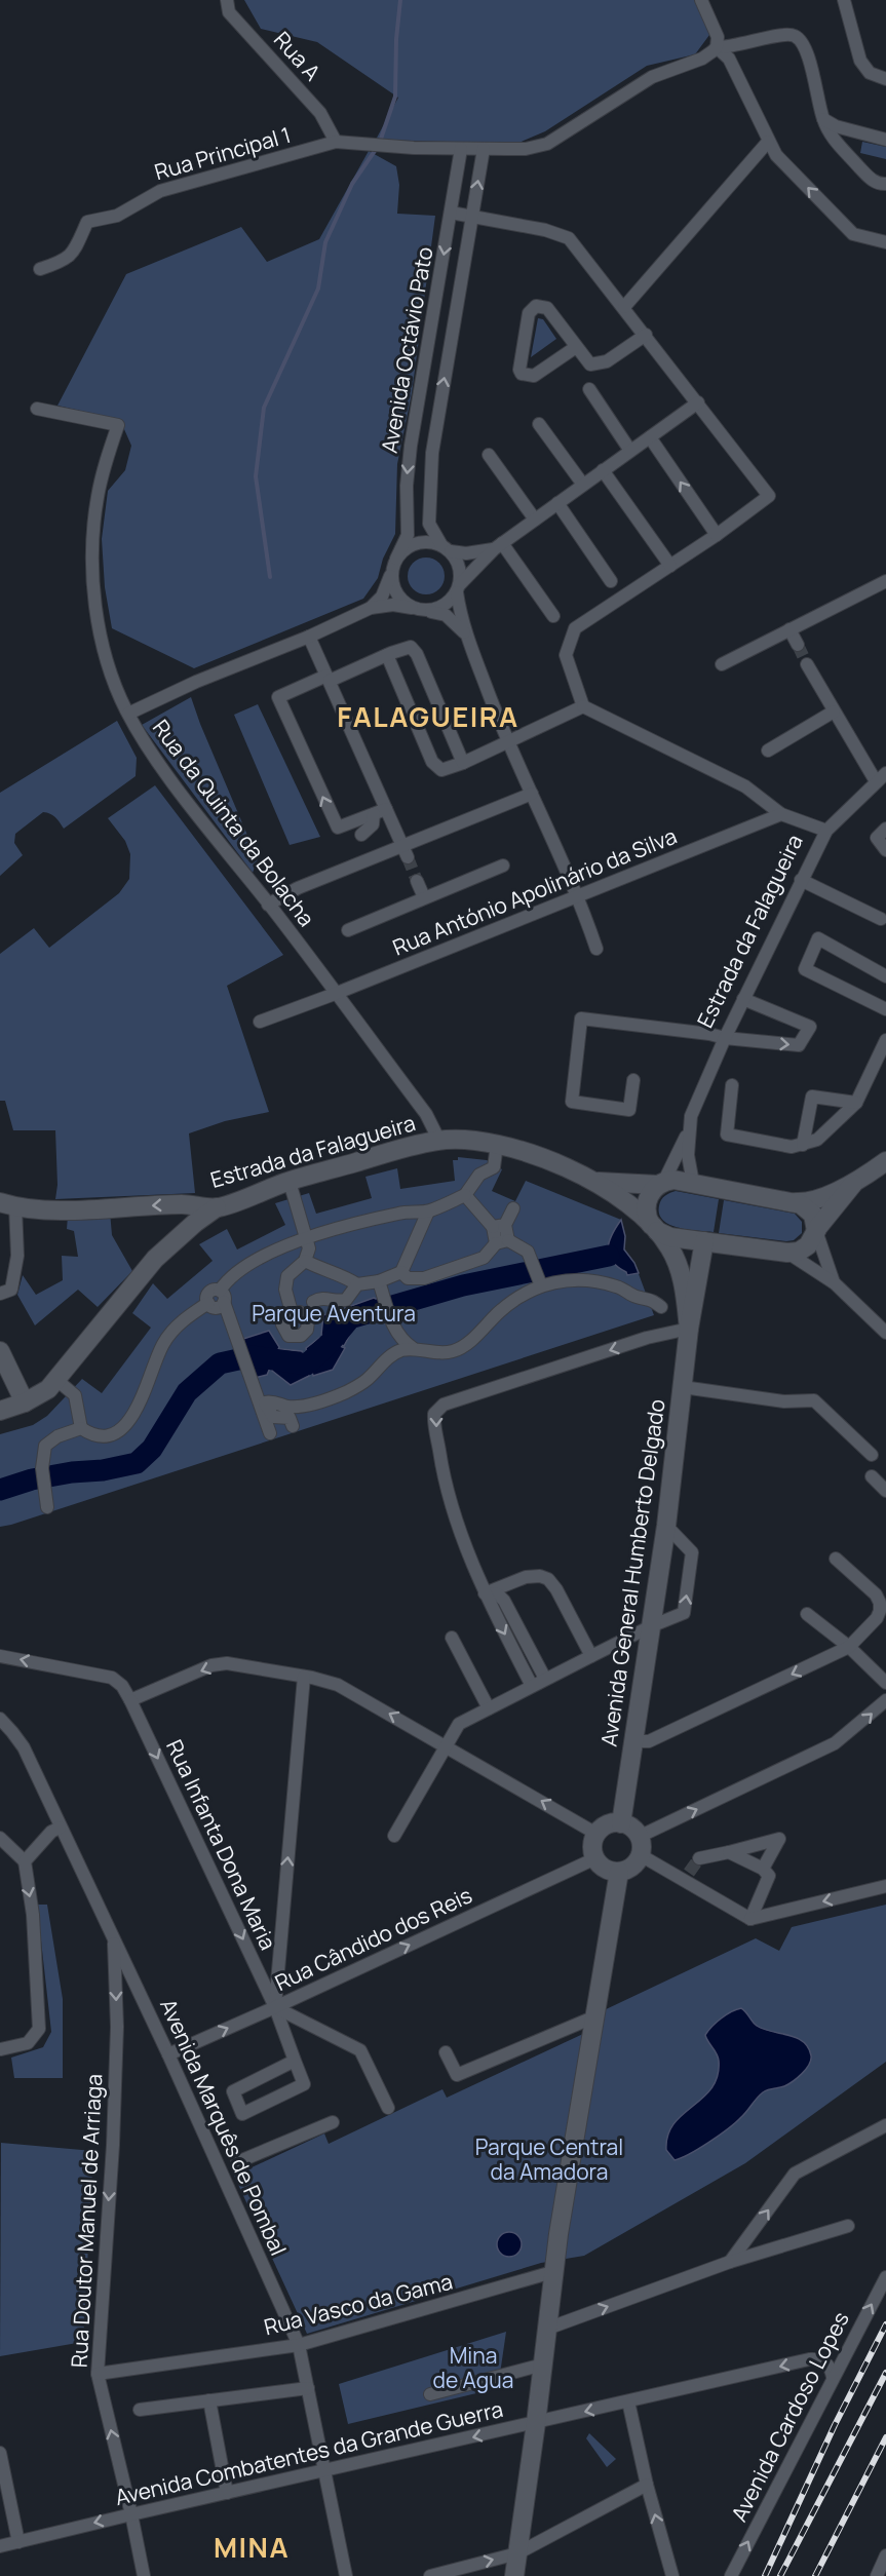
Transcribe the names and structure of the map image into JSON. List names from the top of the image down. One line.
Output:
{"streets":{"street":["Rua A","Rua Principal 1","Avenida Octávio Pato","Rua da Quinta da Bolacha","Rua António Apolinário da Silva","Estrada da Falagueira","Avenida General Humberto Delgado","Rua Infanta Dona Maria","Rua Cândido dos Reis","Avenida Marquês de Pombal","Rua Doutor Manuel de Arriaga","Rua Vasco da Gama","Avenida Cardoso Lopes","Avenida Combatentes da Grande Guerra"]},"crossings":[["Rua A","Rua Principal 1"],["Rua da Quinta da Bolacha","Rua António Apolinário da Silva"],["Rua da Quinta da Bolacha","Estrada da Falagueira"],["Estrada da Falagueira","Avenida General Humberto Delgado"],["Avenida General Humberto Delgado","Rua Cândido dos Reis"],["Rua Infanta Dona Maria","Rua Cândido dos Reis"],["Rua Cândido dos Reis","Avenida Marquês de Pombal"],["Avenida Marquês de Pombal","Rua Doutor Manuel de Arriaga"],["Avenida Marquês de Pombal","Rua Vasco da Gama"],["Avenida Marquês de Pombal","Avenida Combatentes da Grande Guerra"],["Rua Doutor Manuel de Arriaga","Rua Vasco da Gama"],["Rua Doutor Manuel de Arriaga","Avenida Combatentes da Grande Guerra"],["Avenida Cardoso Lopes","Avenida Combatentes da Grande Guerra"]],"one_way":["Rua Cândido dos Reis","Avenida Cardoso Lopes"],"districts":["FALAGUEIRA","MINA"],"parks":["Parque Aventura","Parque Central da Amadora","Mina de Agua"]}
